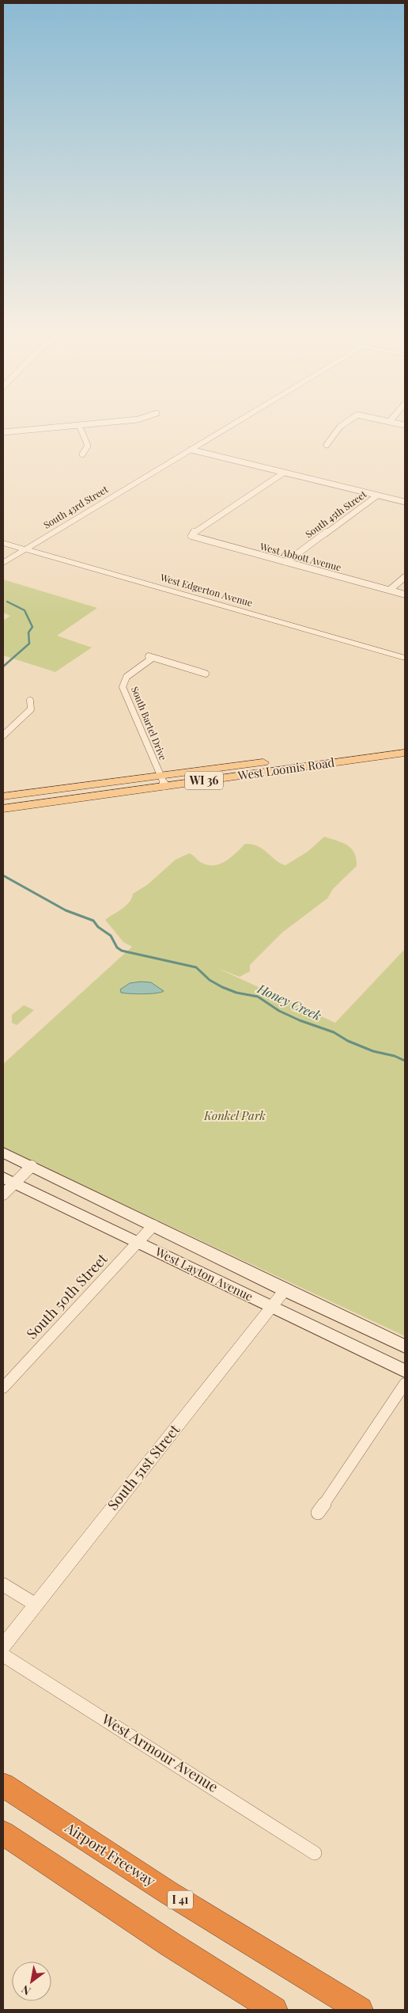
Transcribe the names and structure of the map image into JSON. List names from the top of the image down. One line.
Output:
{"streets":{"highway":["Airport Freeway","I 41"],"main road":["West Loomis Road","WI 36","West Layton Avenue"],"street":["South 43rd Street","South 45th Street","West Abbott Avenue","West Edgerton Avenue","South Bartel Drive","South 50th Street","South 51st Street","West Armour Avenue"]},"crossings":[["South 43rd Street","West Edgerton Avenue"],["South 45th Street","West Abbott Avenue"],["South Bartel Drive","West Loomis Road"],["West Layton Avenue","South 50th Street"],["West Layton Avenue","South 51st Street"]],"water":["Honey Creek"],"parks":["Konkel Park"],"north":"bottom left"}
